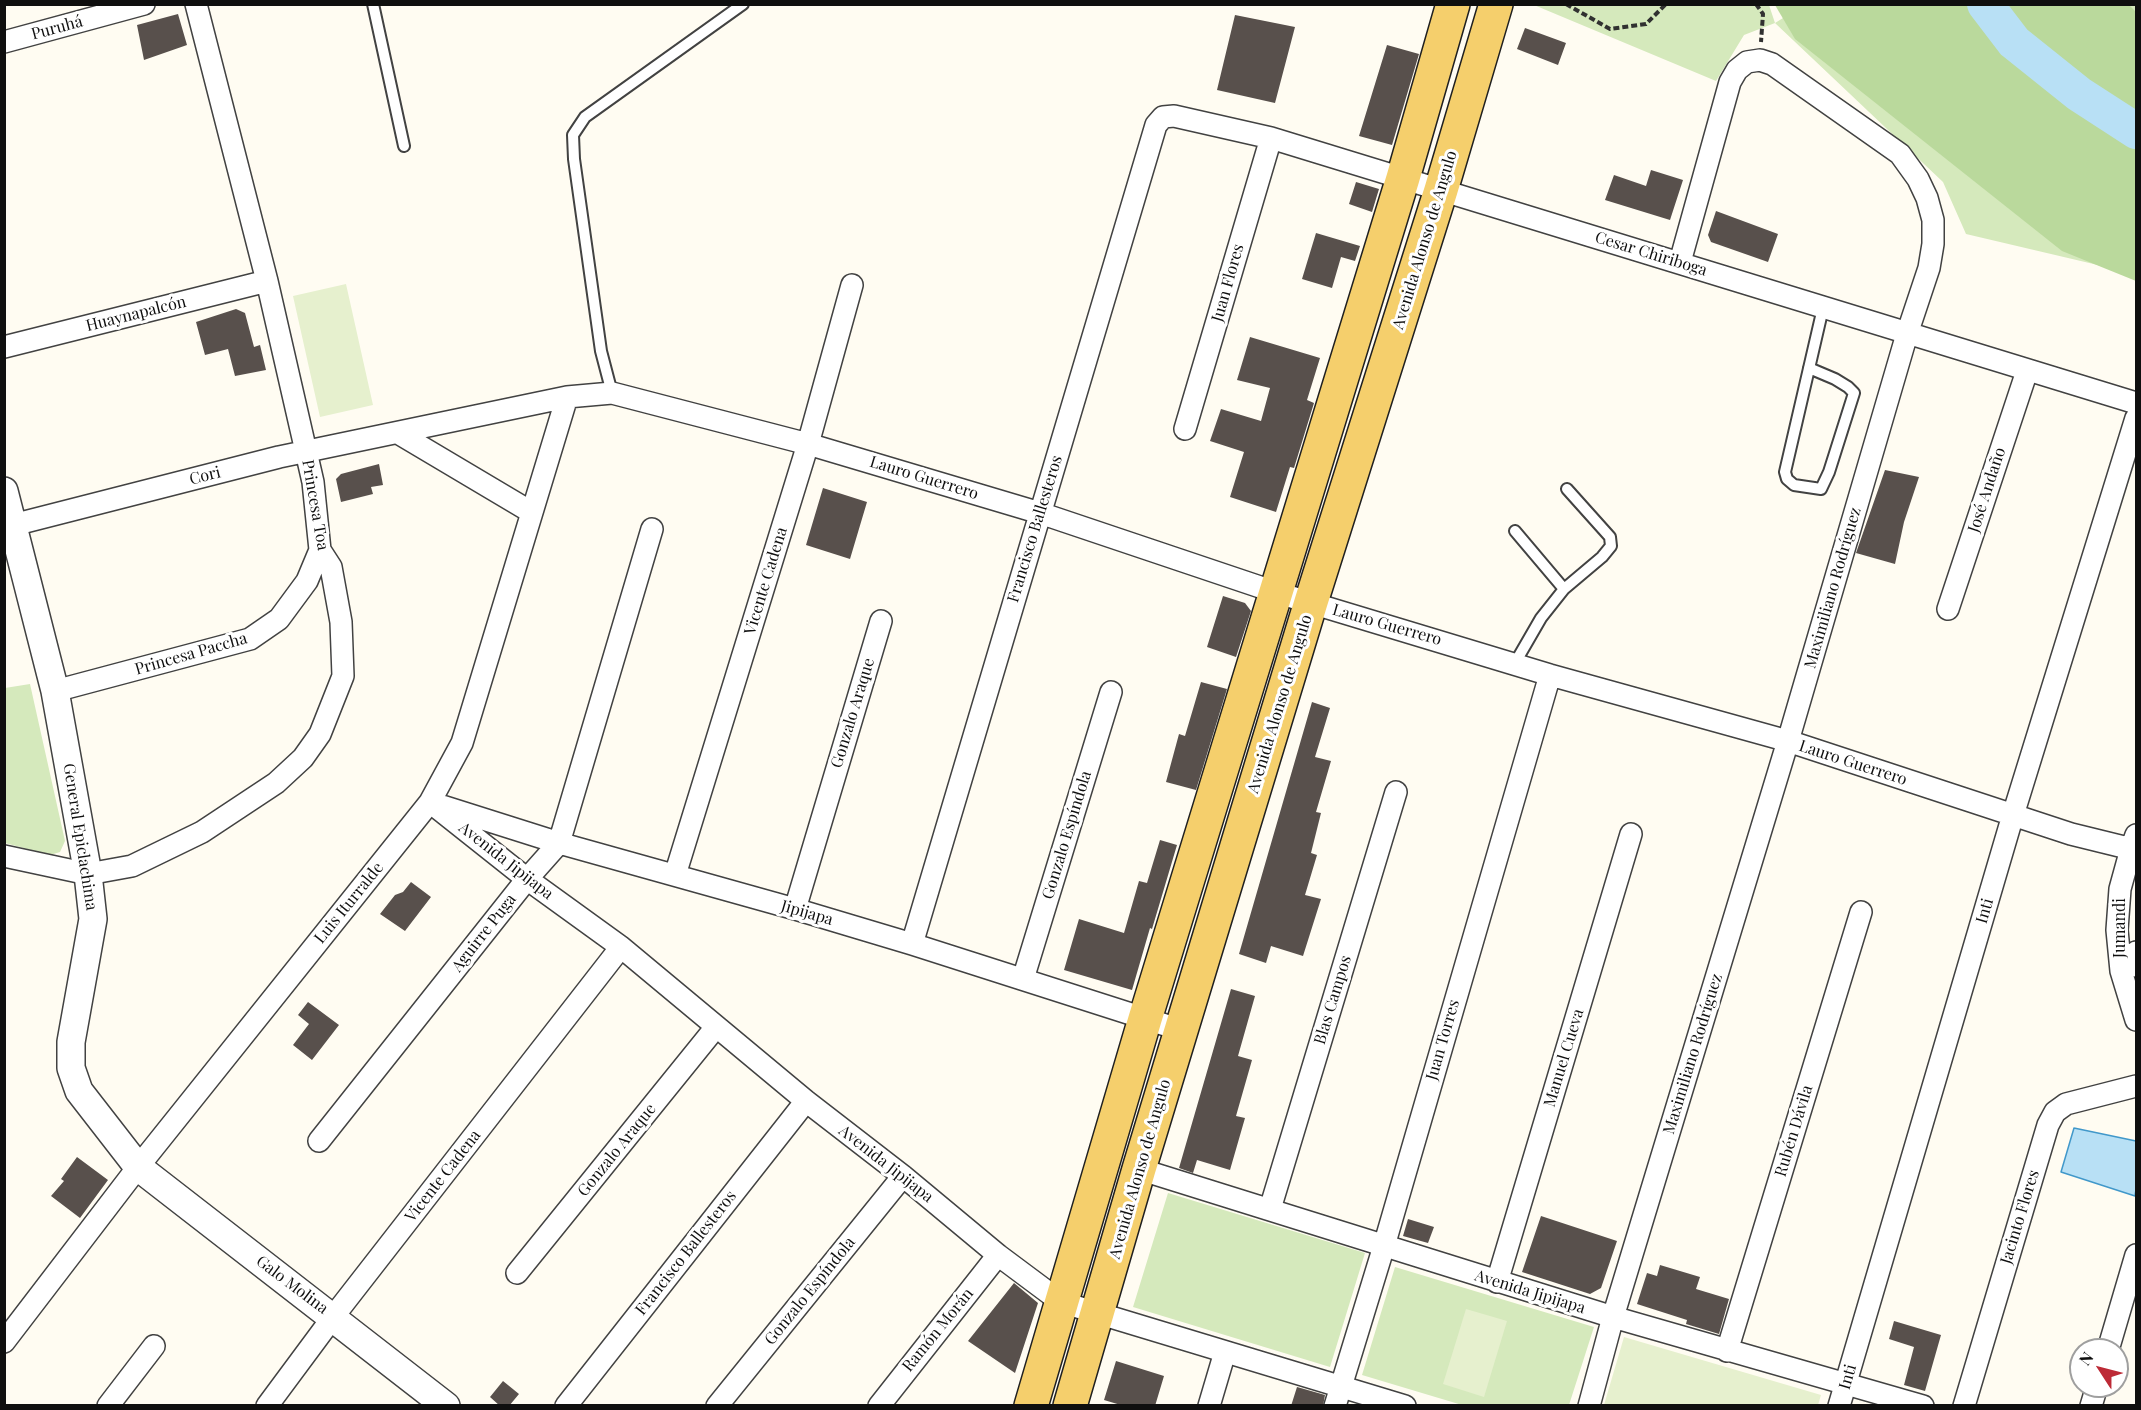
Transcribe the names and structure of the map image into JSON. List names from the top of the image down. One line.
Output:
{"streets":{"main road":["Avenida Alonso de Angulo"],"street":["Puruhá","Cesar Chiriboga","Juan Flores","Huaynapalcón","Cori","Lauro Guerrero","José Andaño","Princesa Toa","Francisco Ballesteros","Vicente Cadena","Maximiliano Rodríguez","Princesa Paccha","Gonzalo Araque","Gonzalo Espíndola","General Epiclachima","Avenida Jipijapa","Luis Iturralde","Inti","Jipijapa","Jumandi","Aguirre Puga","Blas Campos","Juan Torres","Manuel Cueva","Rubén Dávila","Jacinto Flores","Galo Molina","Ramón Morán"]},"crossings":[["Avenida Alonso de Angulo","Cesar Chiriboga"],["Avenida Alonso de Angulo","Lauro Guerrero"],["Avenida Alonso de Angulo","Avenida Jipijapa"],["Avenida Alonso de Angulo","Jipijapa"],["Cesar Chiriboga","Juan Flores"],["Cesar Chiriboga","José Andaño"],["Cesar Chiriboga","Francisco Ballesteros"],["Cesar Chiriboga","Maximiliano Rodríguez"],["Huaynapalcón","Princesa Toa"],["Cori","Lauro Guerrero"],["Cori","Princesa Toa"],["Cori","General Epiclachima"],["Cori","Luis Iturralde"],["Lauro Guerrero","Francisco Ballesteros"],["Lauro Guerrero","Vicente Cadena"],["Lauro Guerrero","Maximiliano Rodríguez"],["Lauro Guerrero","Luis Iturralde"],["Lauro Guerrero","Inti"],["Lauro Guerrero","Jumandi"],["Lauro Guerrero","Juan Torres"],["Princesa Toa","Princesa Paccha"],["Princesa Toa","General Epiclachima"],["Francisco Ballesteros","Avenida Jipijapa"],["Francisco Ballesteros","Jipijapa"],["Vicente Cadena","Avenida Jipijapa"],["Vicente Cadena","Jipijapa"],["Vicente Cadena","Galo Molina"],["Maximiliano Rodríguez","Avenida Jipijapa"],["Princesa Paccha","General Epiclachima"],["Gonzalo Araque","Avenida Jipijapa"],["Gonzalo Araque","Jipijapa"],["Gonzalo Espíndola","Avenida Jipijapa"],["Gonzalo Espíndola","Jipijapa"],["General Epiclachima","Luis Iturralde"],["General Epiclachima","Galo Molina"],["Avenida Jipijapa","Luis Iturralde"],["Avenida Jipijapa","Inti"],["Avenida Jipijapa","Jipijapa"],["Avenida Jipijapa","Aguirre Puga"],["Avenida Jipijapa","Blas Campos"],["Avenida Jipijapa","Juan Torres"],["Avenida Jipijapa","Manuel Cueva"],["Avenida Jipijapa","Rubén Dávila"],["Avenida Jipijapa","Ramón Morán"],["Luis Iturralde","Jipijapa"],["Luis Iturralde","Galo Molina"],["Jipijapa","Aguirre Puga"]],"north":"top left"}
